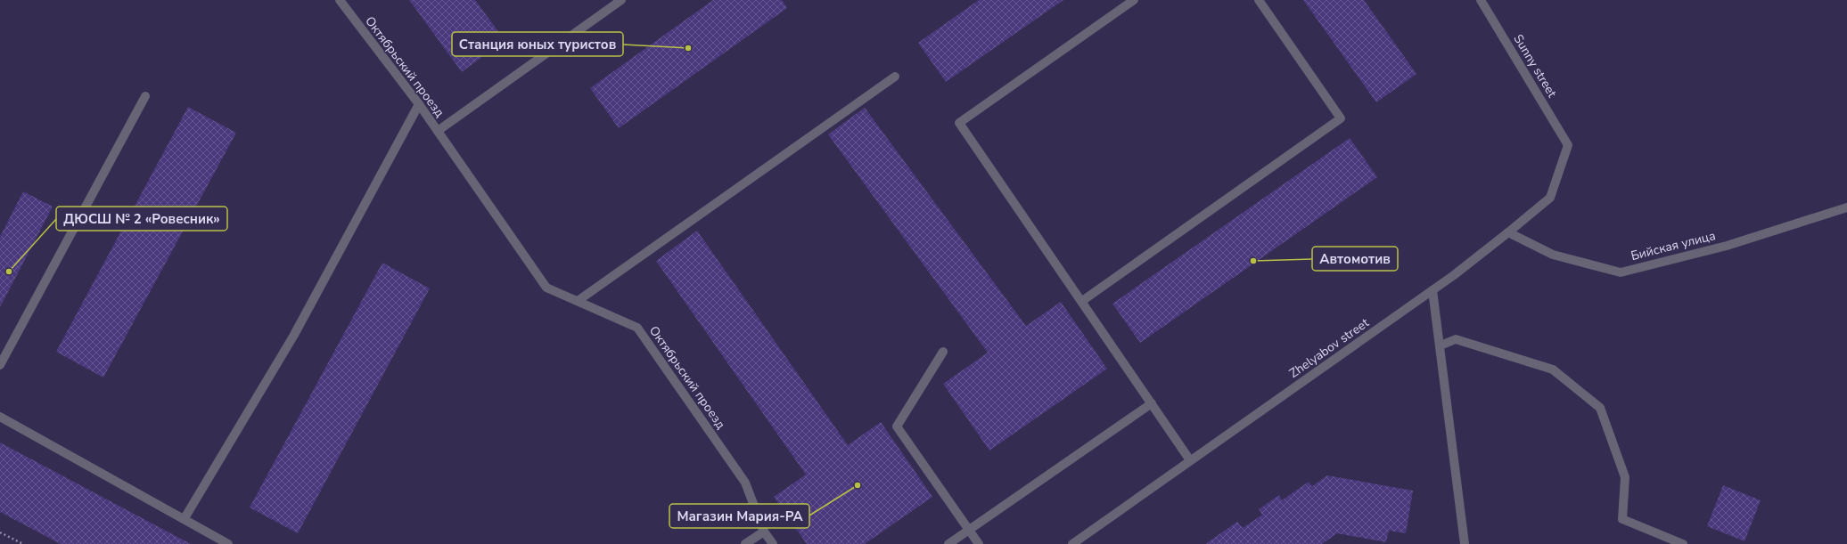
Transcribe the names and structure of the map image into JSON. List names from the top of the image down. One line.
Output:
{"streets":{"street":["Sunny street","Октябрьский проезд","Бийская улица","Zhelyabov street"]},"crossings":[["Sunny street","Zhelyabov street"],["Бийская улица","Zhelyabov street"]],"places":["Станция юных туристов","Автомотив","ДЮСШ № 2 «Ровесник»","Магазин Мария-РА"]}
